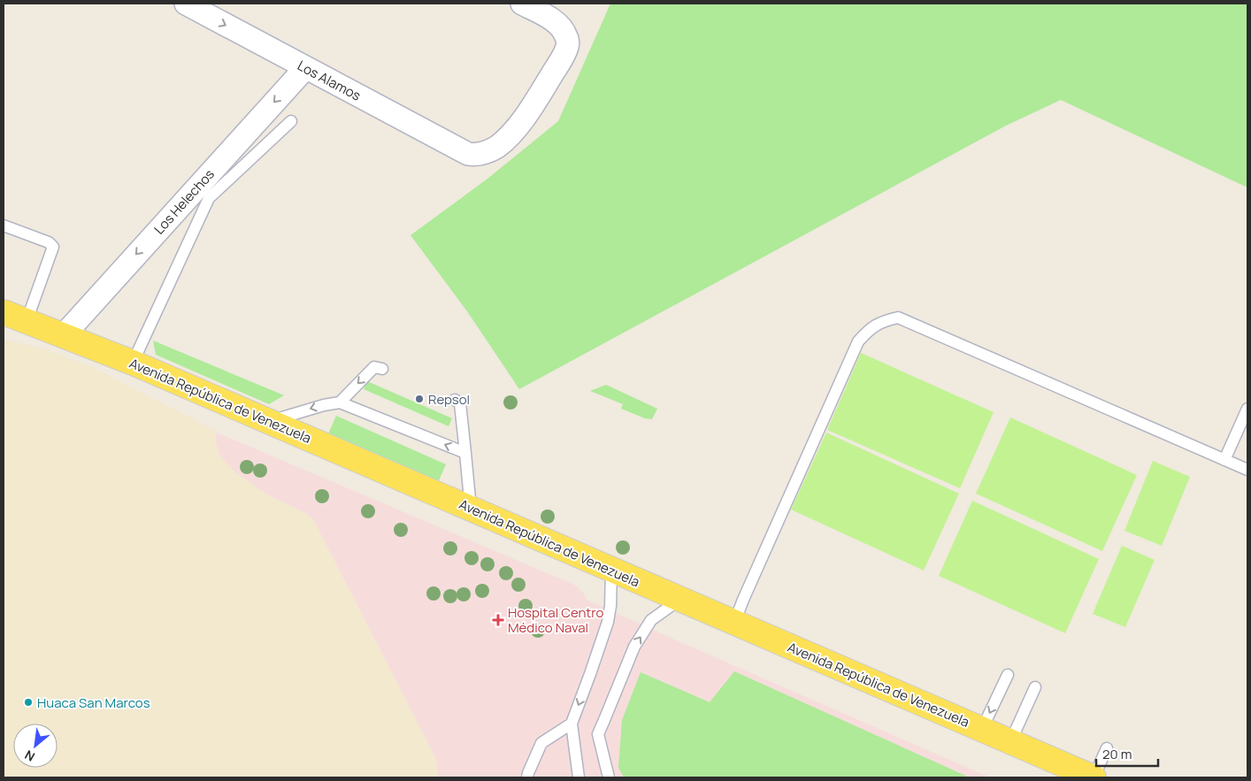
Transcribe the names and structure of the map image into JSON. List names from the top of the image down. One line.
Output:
{"streets":{"main road":["Avenida República de Venezuela"],"street":["Los Alamos","Los Helechos"]},"crossings":[["Los Alamos","Los Helechos"],["Los Helechos","Avenida República de Venezuela"]],"one_way":["Los Helechos"],"places":{"other":["Repsol","Huaca San Marcos"],"health":["Hospital Centro Médico Naval"]},"scale_bar":"20 m","north":"bottom left"}
